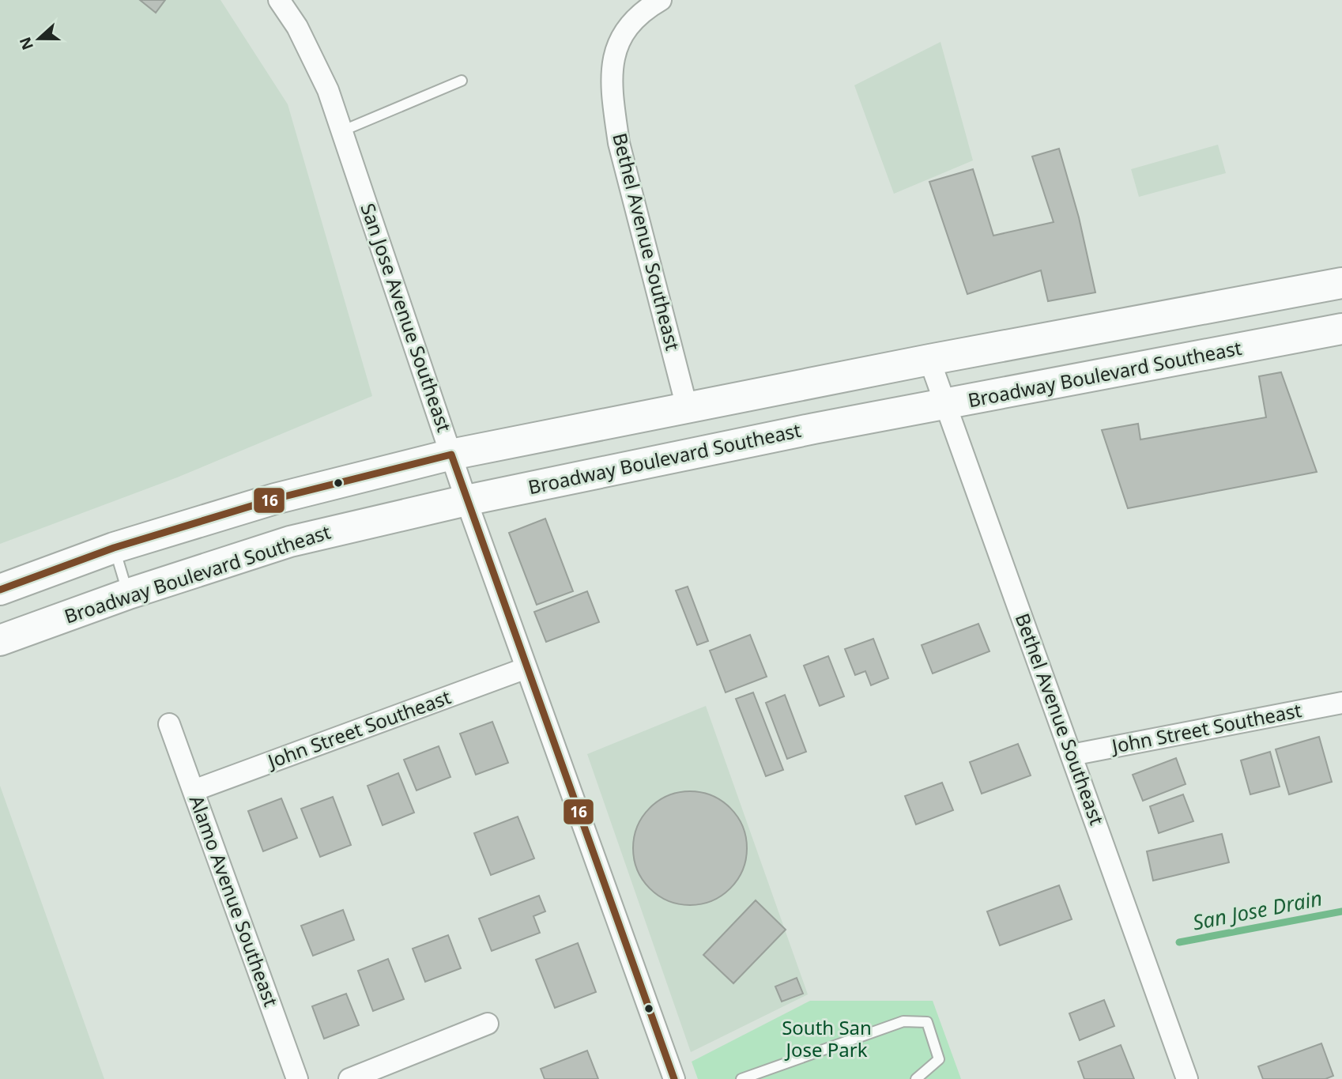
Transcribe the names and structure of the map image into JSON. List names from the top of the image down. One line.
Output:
{"streets":{"main road":["Broadway Boulevard Southeast"],"street":["Bethel Avenue Southeast","San Jose Avenue Southeast","John Street Southeast","Alamo Avenue Southeast"]},"crossings":[["Bethel Avenue Southeast","Broadway Boulevard Southeast"],["Bethel Avenue Southeast","John Street Southeast"],["San Jose Avenue Southeast","Broadway Boulevard Southeast"],["San Jose Avenue Southeast","John Street Southeast"],["John Street Southeast","Alamo Avenue Southeast"]],"water":["San Jose Drain"],"parks":["South San Jose Park"],"lines":["transit line 16"],"north":"left"}
